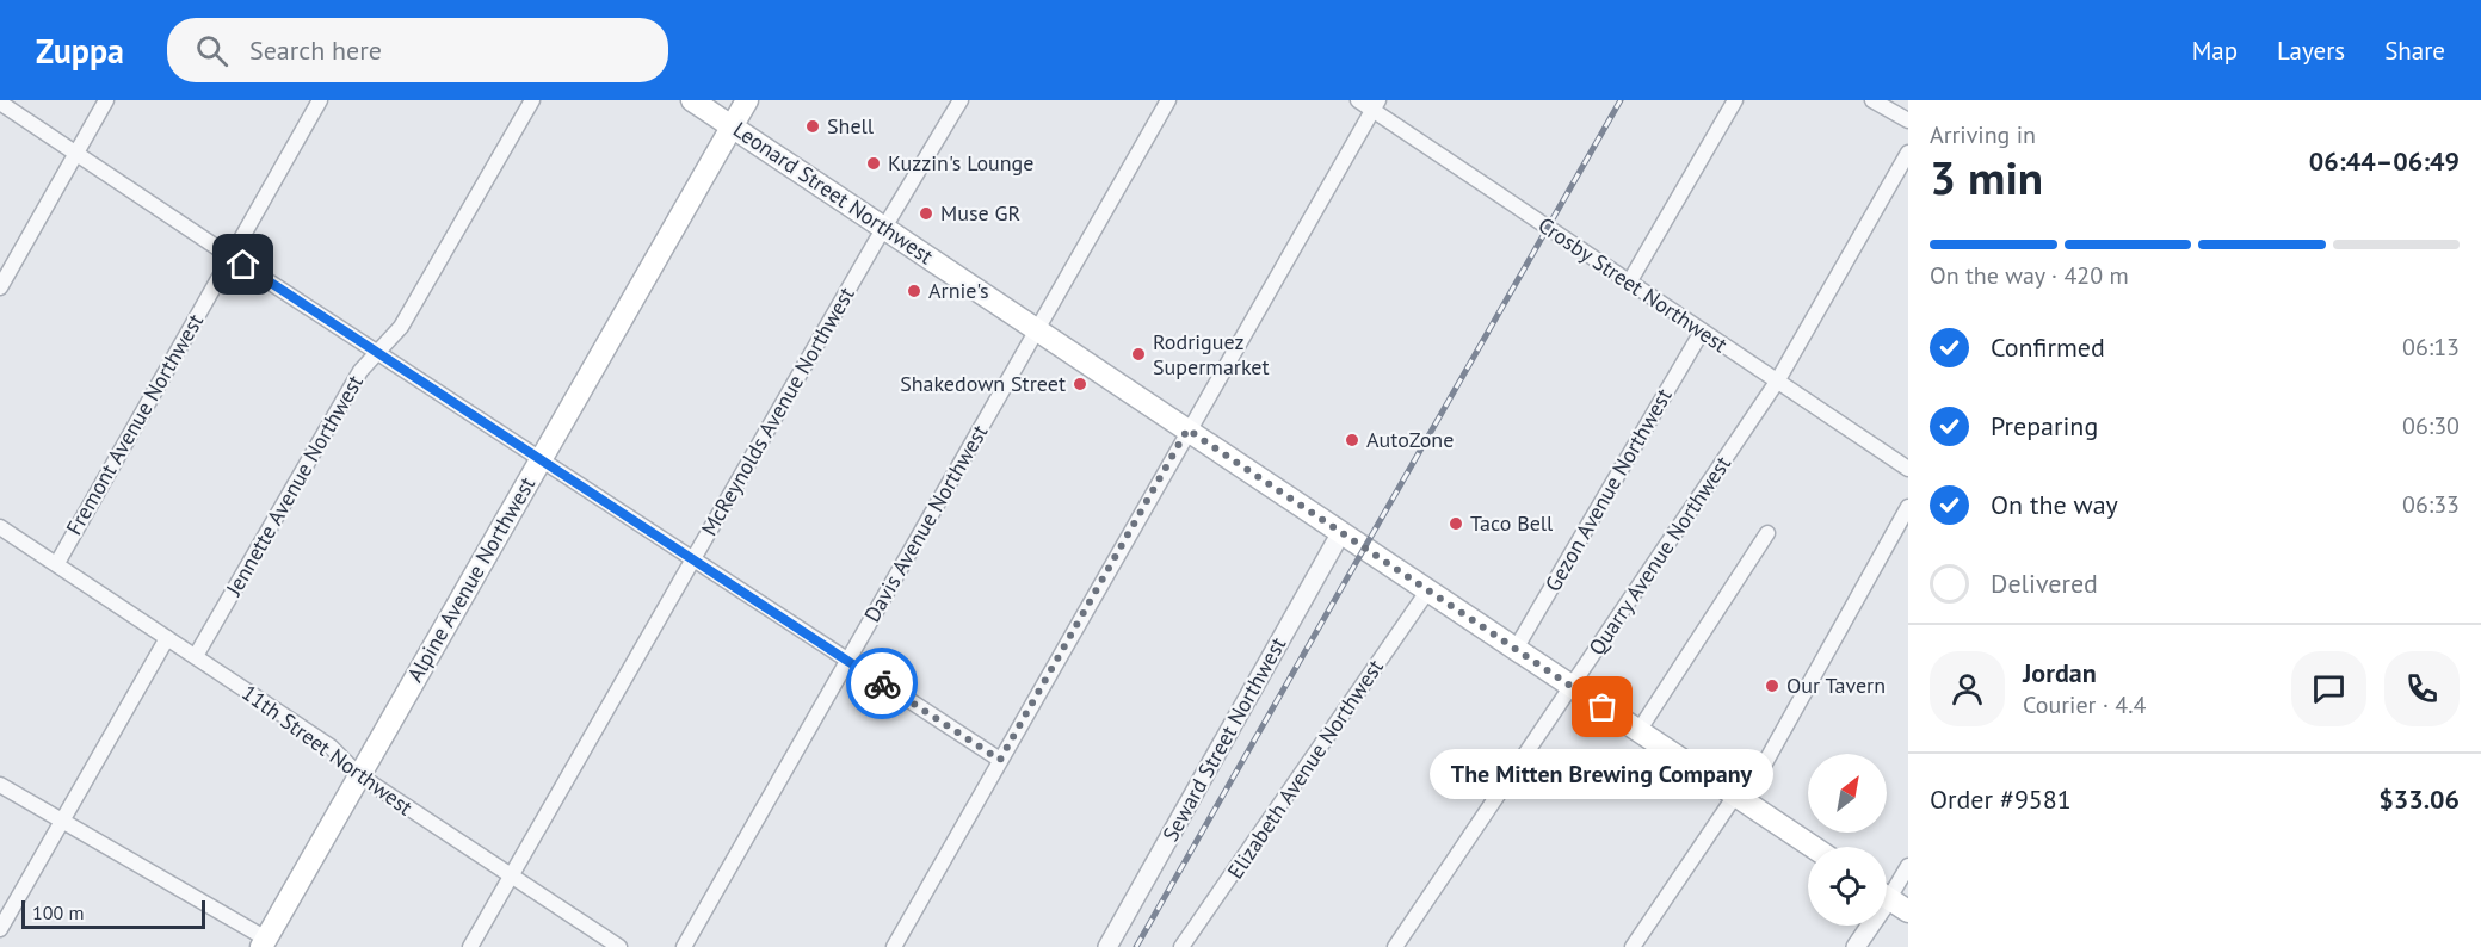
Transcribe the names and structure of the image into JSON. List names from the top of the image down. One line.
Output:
{"streets":{"main road":["Leonard Street Northwest","Alpine Avenue Northwest"],"street":["Crosby Street Northwest","McReynolds Avenue Northwest","Fremont Avenue Northwest","Jennette Avenue Northwest","Gezon Avenue Northwest","Davis Avenue Northwest","Quarry Avenue Northwest","Seward Street Northwest","11th Street Northwest","Elizabeth Avenue Northwest"]},"crossings":[["Leonard Street Northwest","McReynolds Avenue Northwest"],["Leonard Street Northwest","Gezon Avenue Northwest"],["Leonard Street Northwest","Davis Avenue Northwest"],["Leonard Street Northwest","Quarry Avenue Northwest"],["Leonard Street Northwest","Alpine Avenue Northwest"],["Leonard Street Northwest","Seward Street Northwest"],["Leonard Street Northwest","Elizabeth Avenue Northwest"],["Crosby Street Northwest","Gezon Avenue Northwest"],["Crosby Street Northwest","Quarry Avenue Northwest"],["McReynolds Avenue Northwest","11th Street Northwest"],["Fremont Avenue Northwest","11th Street Northwest"],["Jennette Avenue Northwest","11th Street Northwest"],["Alpine Avenue Northwest","11th Street Northwest"]],"places":["Shell","Kuzzin's Lounge","Muse GR","Arnie's","Rodriguez Supermarket","Shakedown Street","AutoZone","Taco Bell","Our Tavern","The Mitten Brewing Company"],"scale_bar":"100 m","north":"top right","page":{"header":"Zuppa","search":"Search here","nav":["Map","Layers","Share"],"heading":["3 min","Arriving in","06:44–06:49"],"panel":["Jordan","Courier · 4.4","Order #9581","$33.06"],"bar":"On the way · 420 m","list":[["Confirmed","06:13"],["Preparing","06:30"],["On the way","06:33"],"Delivered"],"bubble":"The Mitten Brewing Company","scale":"100 m"}}
